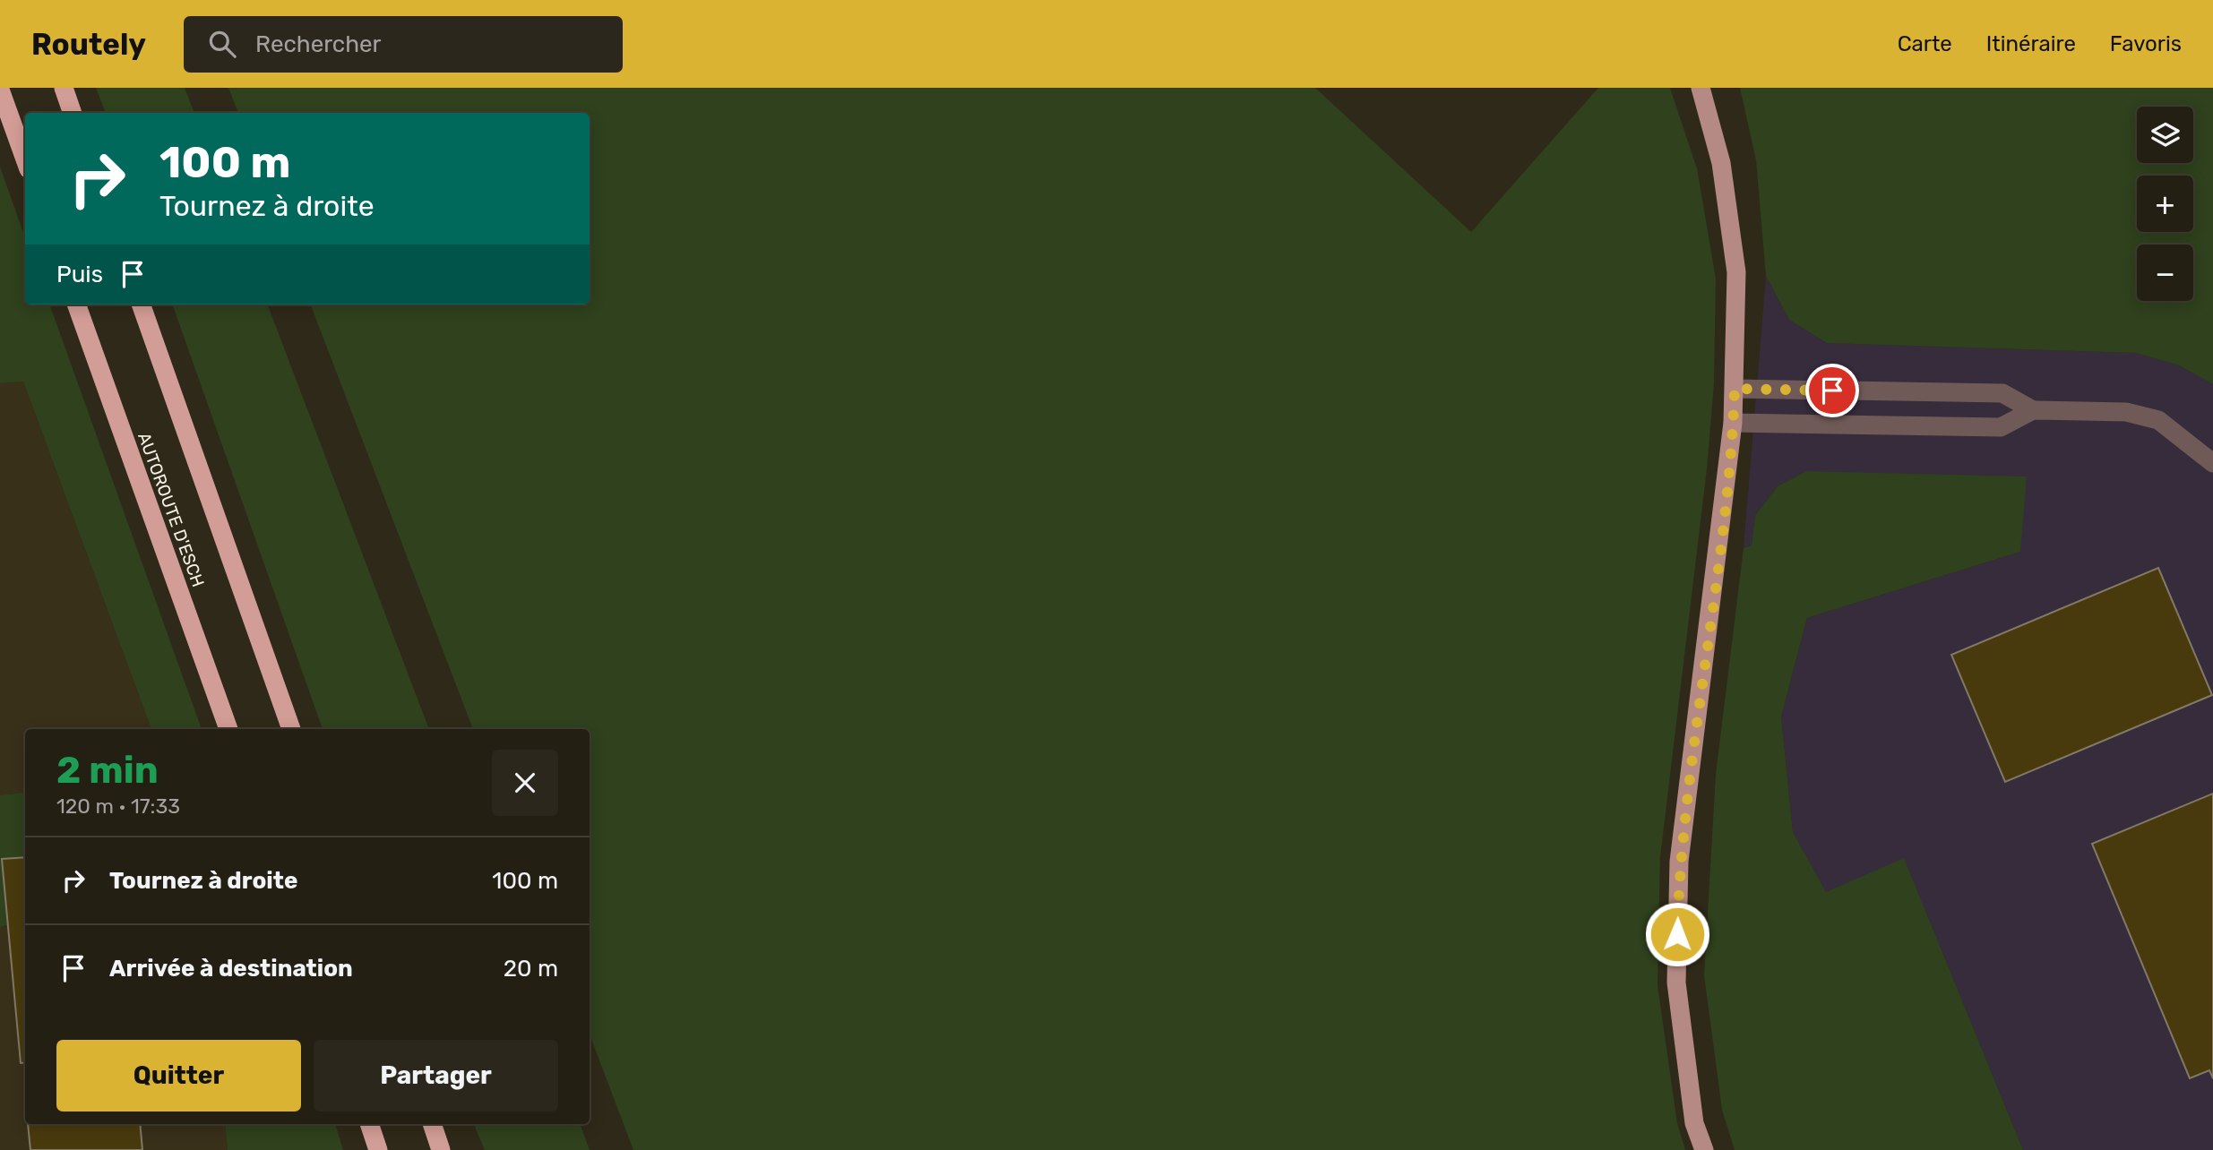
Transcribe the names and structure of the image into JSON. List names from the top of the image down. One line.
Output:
{"streets":{"highway":["AUTOROUTE D'ESCH"]},"page":{"header":"Routely","search":"Rechercher","nav":["Carte","Itinéraire","Favoris"],"map_buttons":["+","−"],"turn":["100 m","Tournez à droite"],"then":"Puis","heading":["2 min","120 m · 17:33"],"list":[{"name":"Tournez à droite","value":"100 m"},{"name":"Arrivée à destination","value":"20 m"}],"buttons":["Quitter","Partager"]}}
